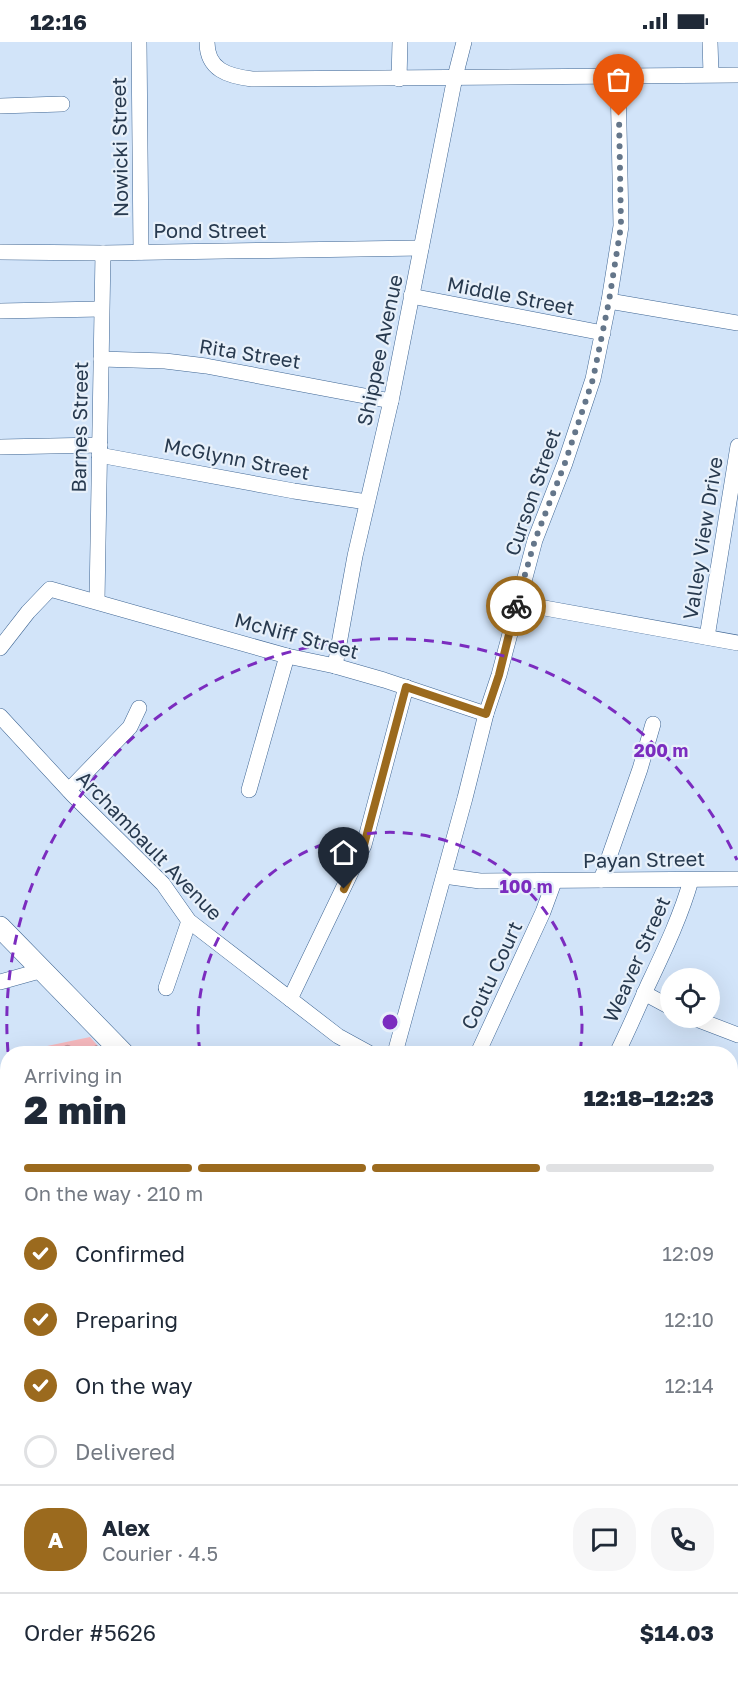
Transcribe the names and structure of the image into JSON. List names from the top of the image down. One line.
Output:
{"streets":{"street":["Nowicki Street","Pond Street","Middle Street","Shippee Avenue","Rita Street","Barnes Street","McGlynn Street","Curson Street","Valley View Drive","McNiff Street","Archambault Avenue","Payan Street","Weaver Street","Coutu Court"]},"crossings":[["Nowicki Street","Pond Street"],["Pond Street","Shippee Avenue"],["Pond Street","Barnes Street"],["Middle Street","Shippee Avenue"],["Middle Street","Curson Street"],["Shippee Avenue","Rita Street"],["Shippee Avenue","McGlynn Street"],["Shippee Avenue","McNiff Street"],["Rita Street","Barnes Street"],["Barnes Street","McGlynn Street"],["Barnes Street","McNiff Street"],["Curson Street","McNiff Street"],["Curson Street","Payan Street"],["Payan Street","Weaver Street"],["Payan Street","Coutu Court"]],"page":{"status":"12:16","heading":["2 min","Arriving in","12:18–12:23"],"panel":["Alex","Courier · 4.5","Order #5626","$14.03"],"bar":"On the way · 210 m","list":[["Confirmed","12:09"],["Preparing","12:10"],["On the way","12:14"],"Delivered"],"round":"A"},"rings":["200 m","100 m"]}
